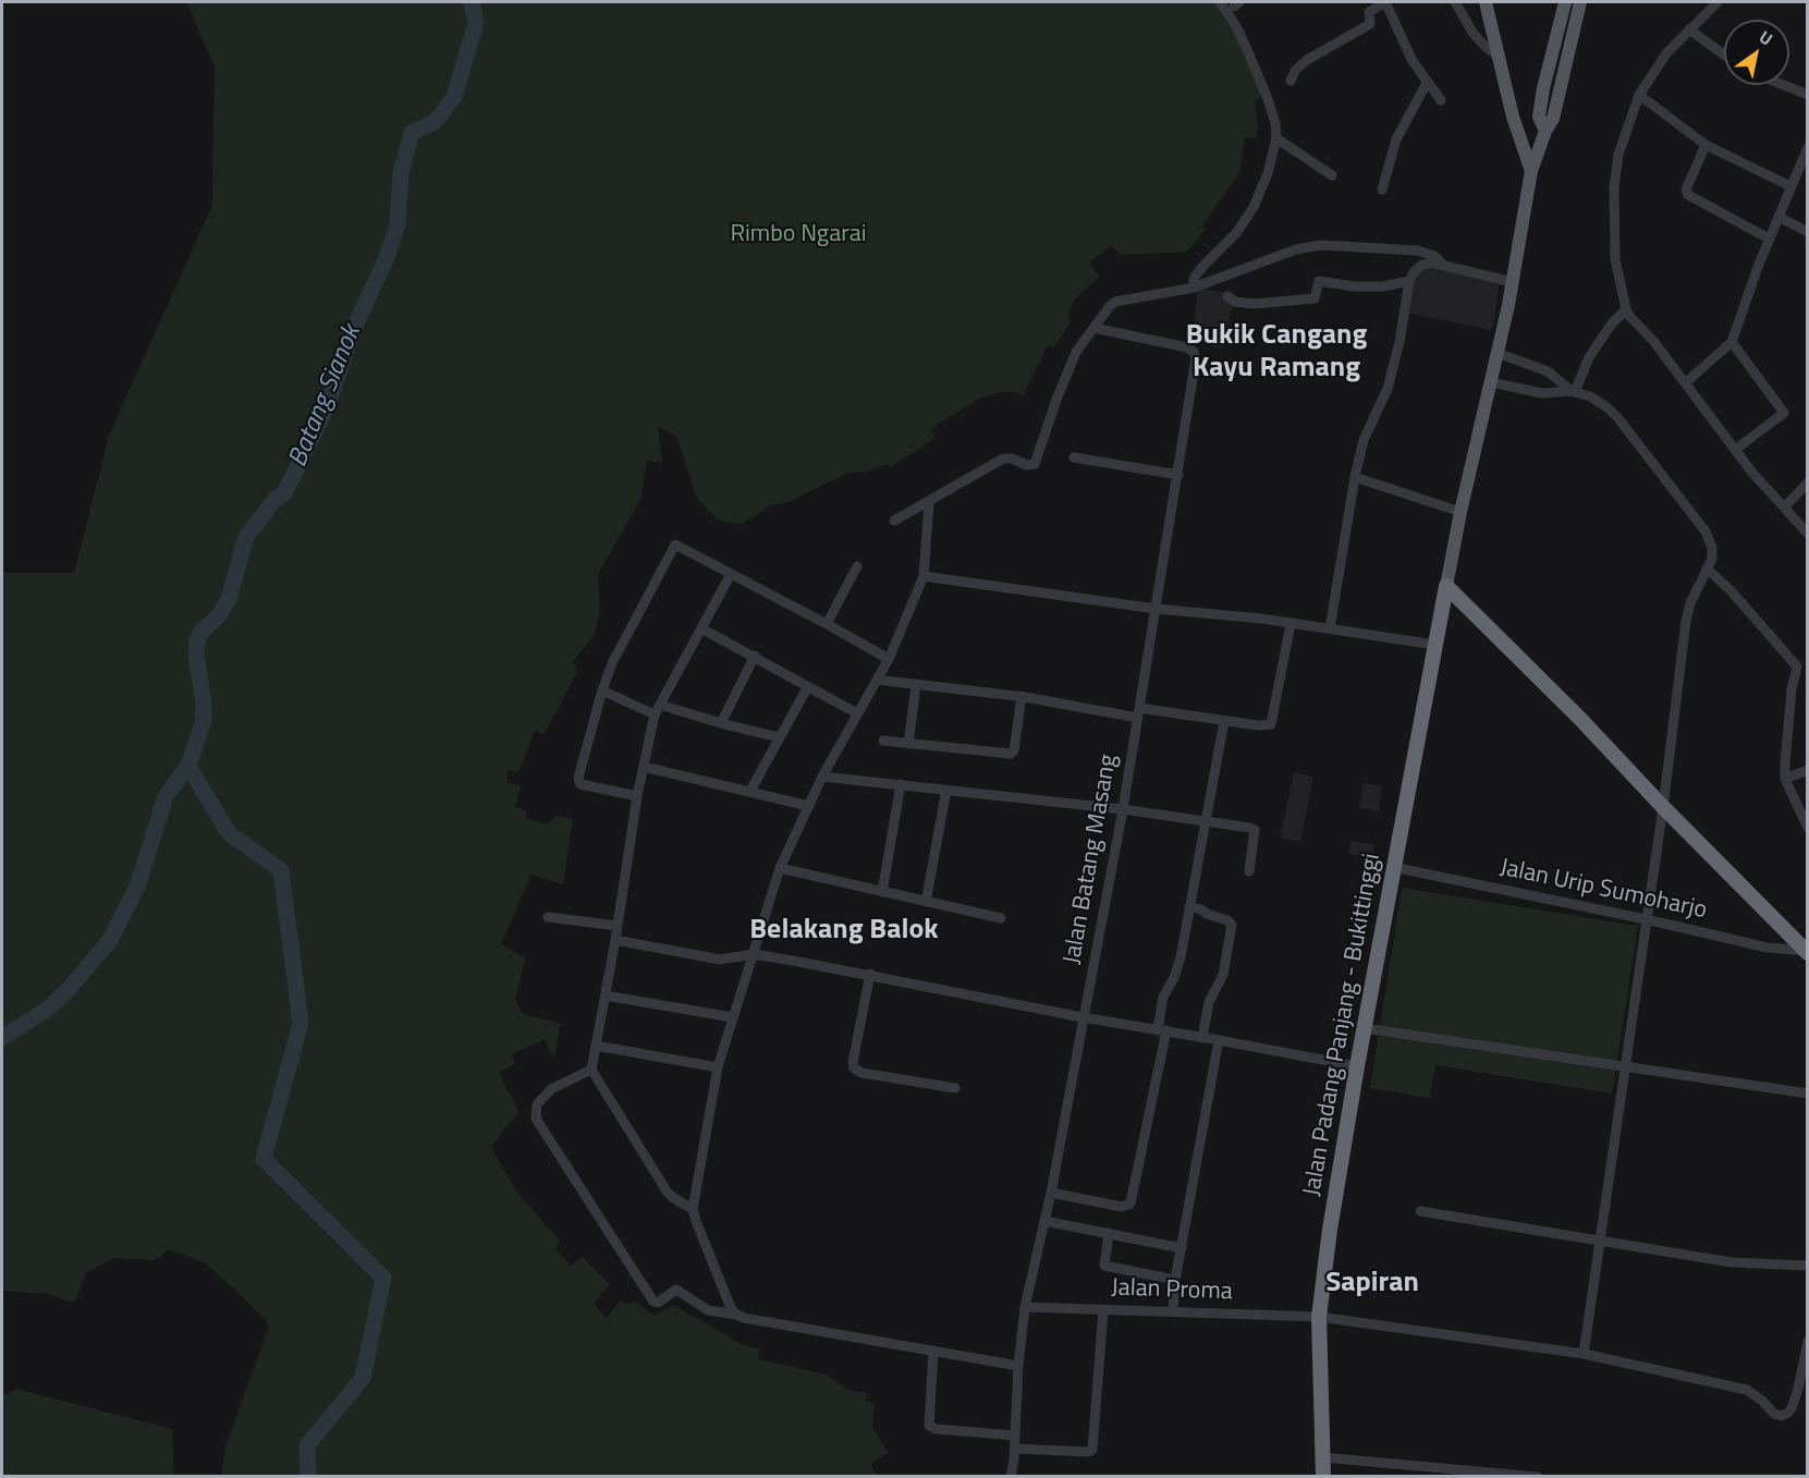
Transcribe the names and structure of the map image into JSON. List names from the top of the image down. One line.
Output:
{"streets":{"highway":["Jalan Padang Panjang - Bukittinggi"],"street":["Jalan Batang Masang","Jalan Urip Sumoharjo","Jalan Proma"]},"crossings":[["Jalan Batang Masang","Jalan Proma"],["Jalan Urip Sumoharjo","Jalan Padang Panjang - Bukittinggi"],["Jalan Padang Panjang - Bukittinggi","Jalan Proma"]],"districts":["Bukik Cangang Kayu Ramang","Belakang Balok","Sapiran"],"water":["Batang Sianok"],"parks":["Rimbo Ngarai"],"north":"top right"}
